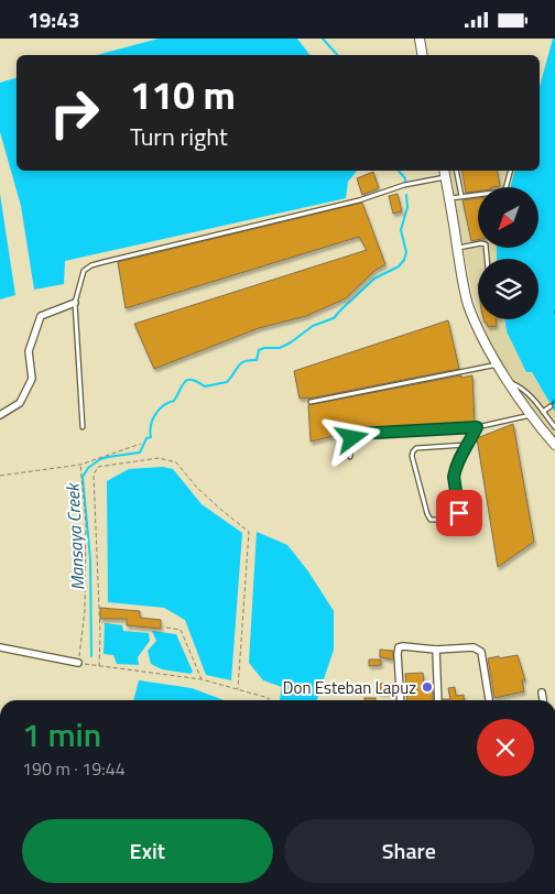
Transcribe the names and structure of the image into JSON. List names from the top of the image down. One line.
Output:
{"water":["Mansaya Creek"],"places":["Don Esteban Lapuz"],"north":"bottom left","page":{"status":"19:43","turn":["110 m","Turn right"],"heading":["1 min","190 m · 19:44"],"buttons":["Exit","Share"]}}
